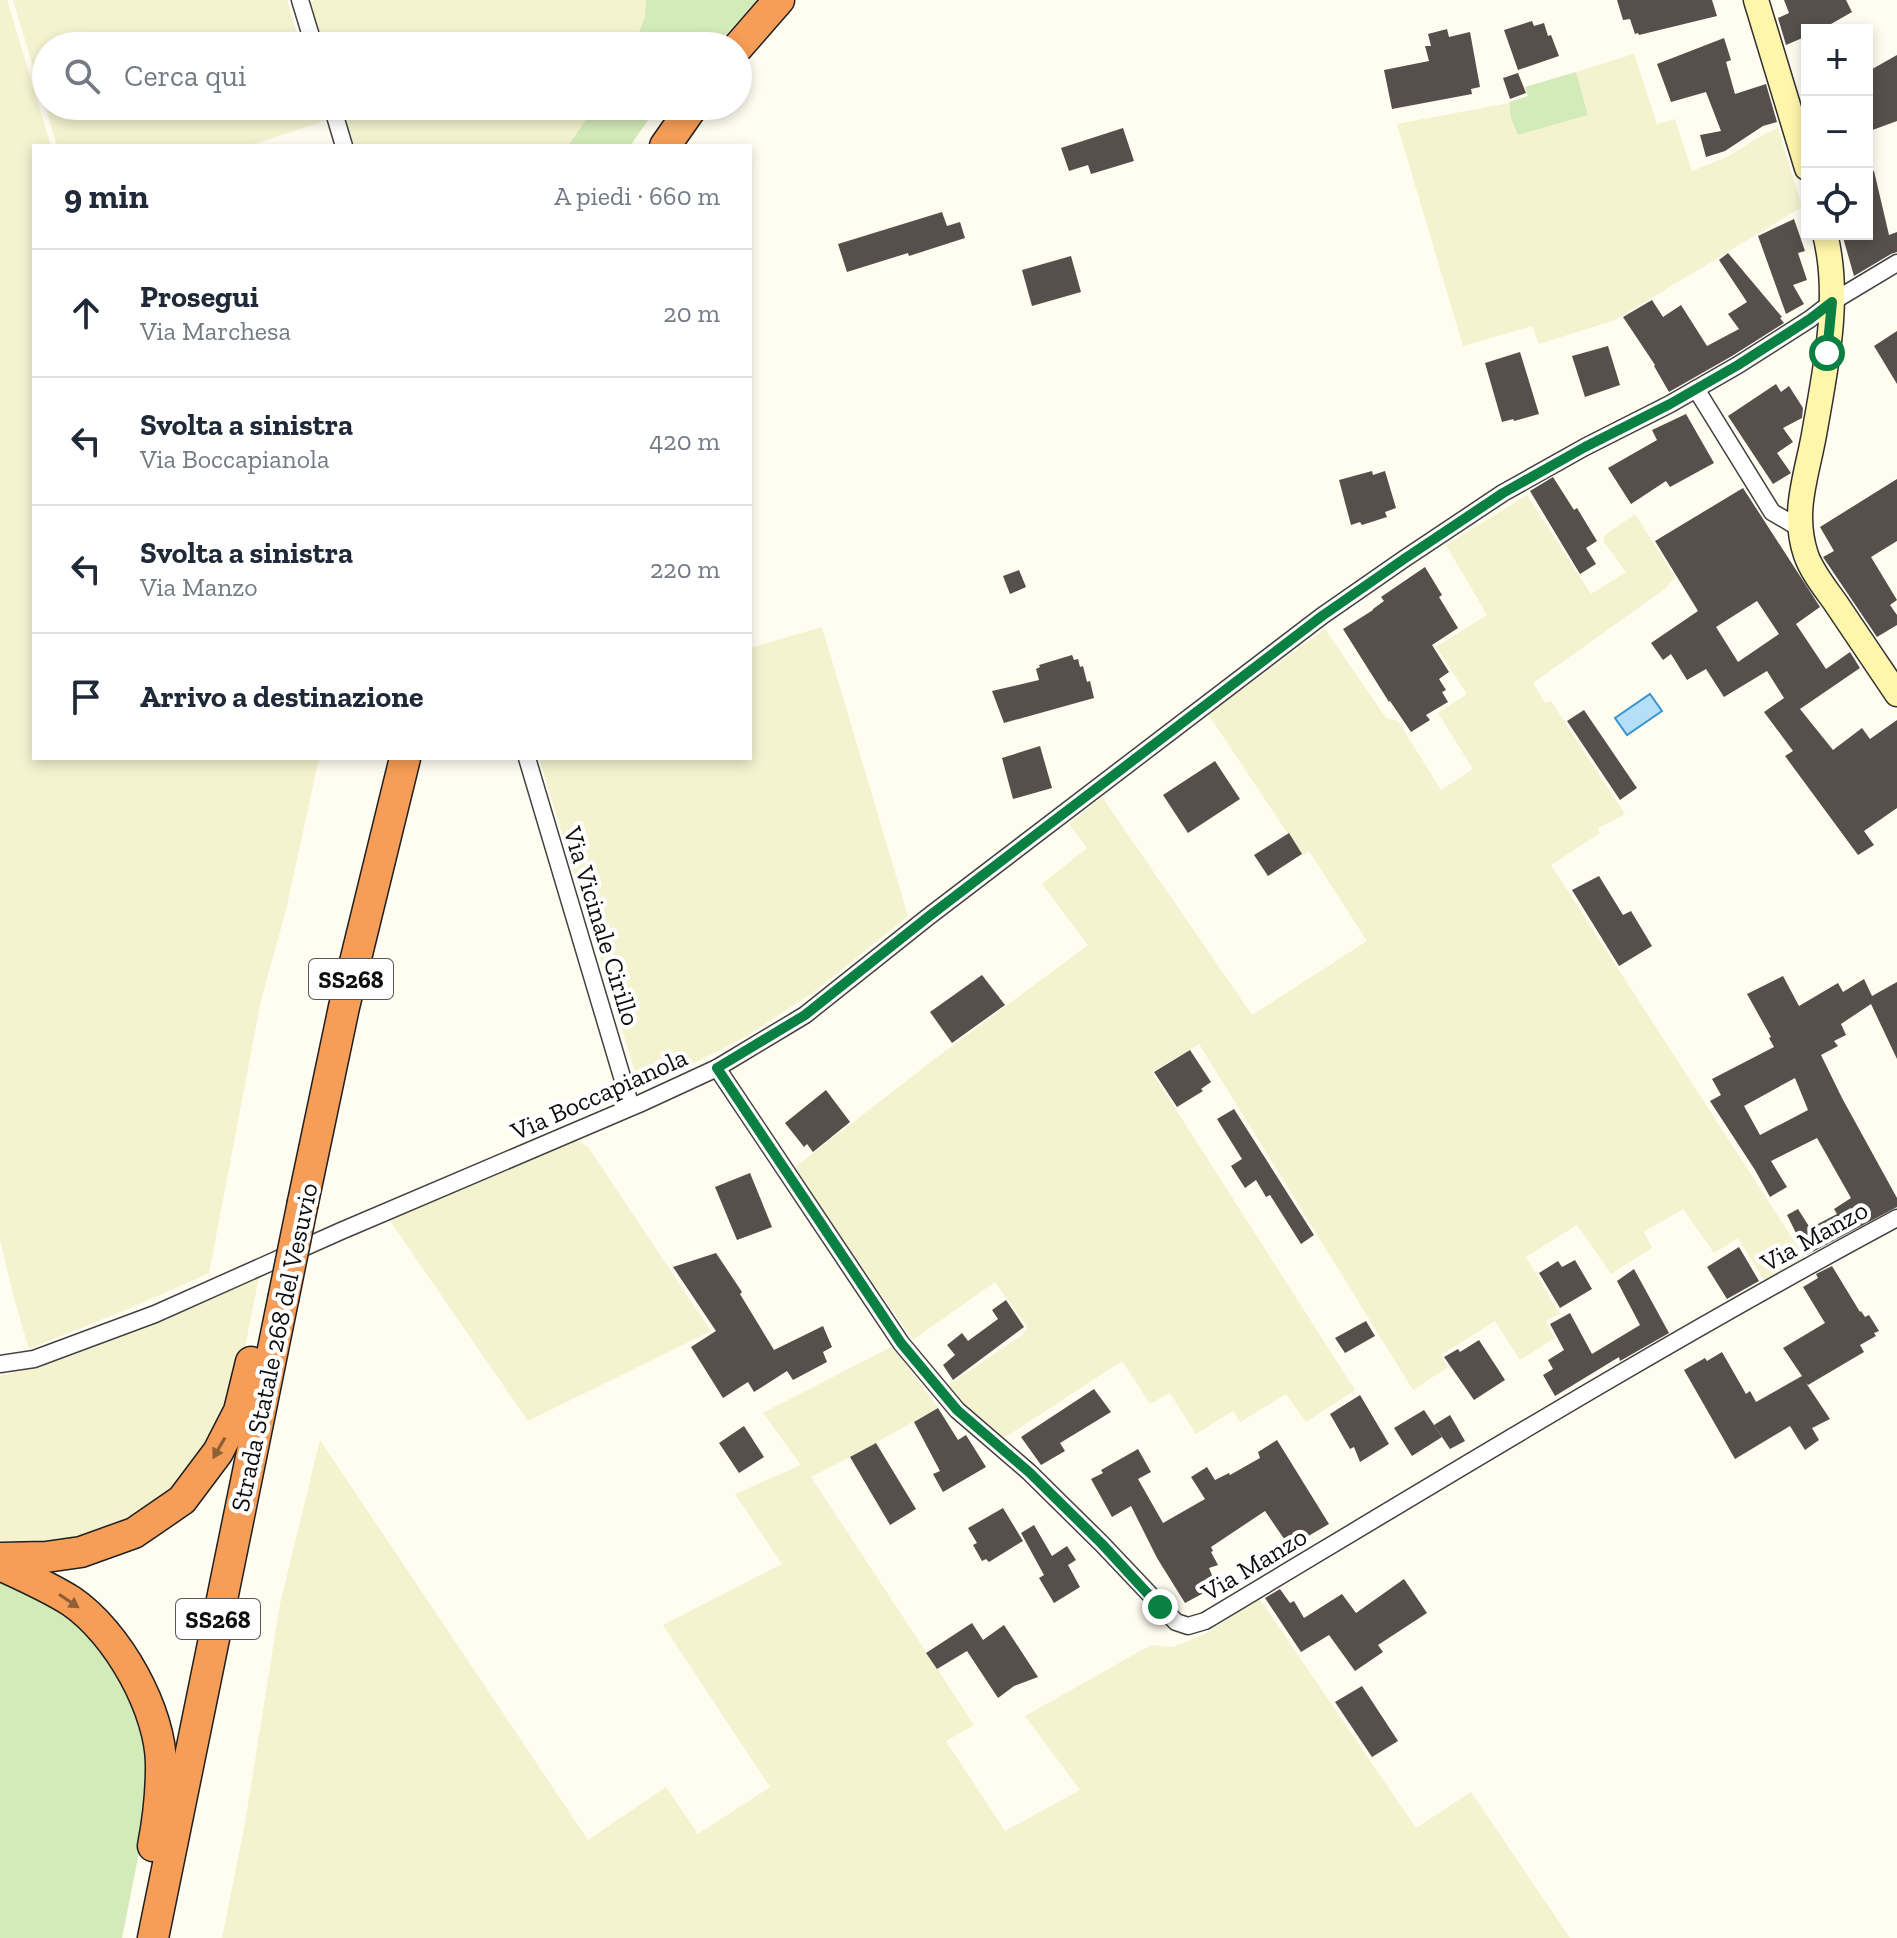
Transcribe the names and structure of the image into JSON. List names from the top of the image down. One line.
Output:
{"streets":{"highway":["SS268","Strada Statale 268 del Vesuvio"],"street":["Via Vicinale Cirillo","Via Boccapianola","Via Manzo"]},"crossings":[["Via Vicinale Cirillo","Via Boccapianola"],["Via Boccapianola","Via Manzo"]],"page":{"map_buttons":["+","−"],"search":"Cerca qui","heading":["9 min","A piedi · 660 m"],"list":[["Prosegui","Via Marchesa","20 m"],["Svolta a sinistra","Via Boccapianola","420 m"],["Svolta a sinistra","Via Manzo","220 m"],"Arrivo a destinazione"]}}
